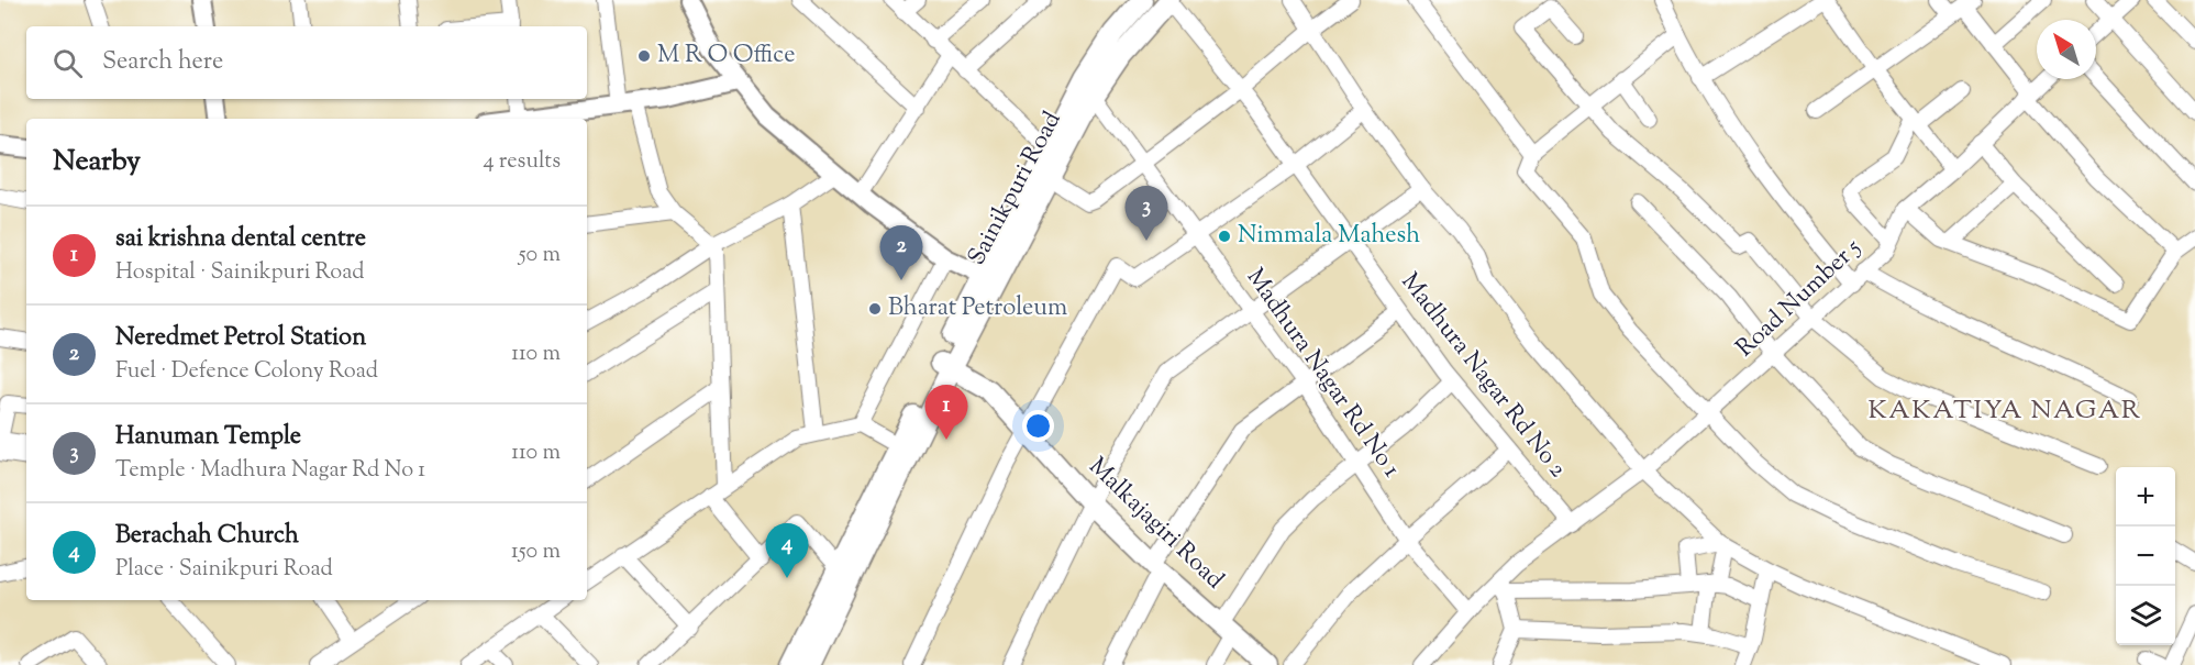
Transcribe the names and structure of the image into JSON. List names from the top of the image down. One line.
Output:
{"streets":{"main road":["Sainikpuri Road","Malkajagiri Road"],"street":["Road Number 5","Madhura Nagar Rd No 1","Madhura Nagar Rd No 2"]},"crossings":[["Sainikpuri Road","Madhura Nagar Rd No 1"],["Sainikpuri Road","Madhura Nagar Rd No 2"],["Sainikpuri Road","Malkajagiri Road"],["Road Number 5","Madhura Nagar Rd No 1"],["Road Number 5","Madhura Nagar Rd No 2"]],"districts":["KAKATIYA NAGAR"],"places":["M R O Office","Nimmala Mahesh","Bharat Petroleum"],"north":"top left","page":{"search":"Search here","heading":["Nearby","4 results"],"pins":["3","2","1","4"],"list":[{"mark":"1","name":"sai krishna dental centre","note":"Hospital · Sainikpuri Road","value":"50 m"},{"mark":"2","name":"Neredmet Petrol Station","note":"Fuel · Defence Colony Road","value":"110 m"},{"mark":"3","name":"Hanuman Temple","note":"Temple · Madhura Nagar Rd No 1","value":"110 m"},{"mark":"4","name":"Berachah Church","note":"Place · Sainikpuri Road","value":"150 m"}],"map_buttons":["+","−"]}}
